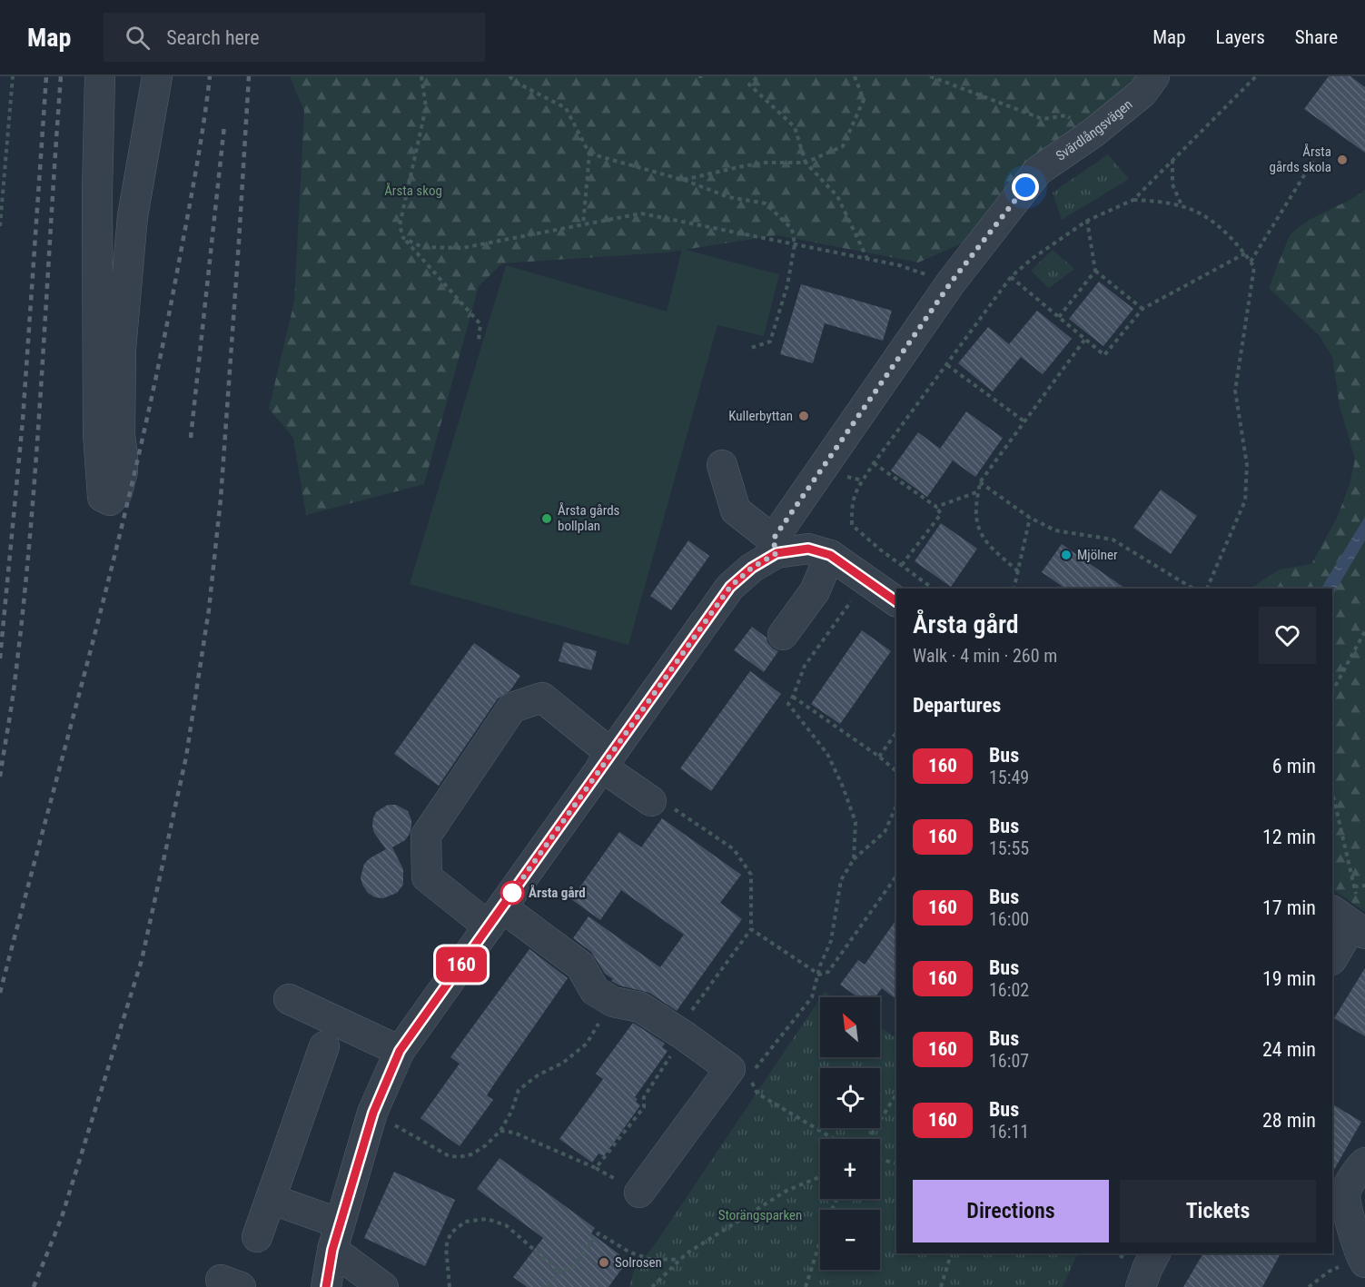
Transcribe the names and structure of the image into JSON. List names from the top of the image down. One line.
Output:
{"streets":{"street":["Svärdlångsvägen"]},"parks":["Årsta skog","Storängsparken"],"places":["Årsta gårds skola","Kullerbyttan","Årsta gårds bollplan","Mjölner","Årsta gård","Solrosen"],"lines":["bus line 160"],"north":"top left","page":{"header":"Map","search":"Search here","nav":["Map","Layers","Share"],"on_map":"160","heading":[["Årsta gård","Walk · 4 min · 260 m"],"Departures"],"list":[{"mark":"160","name":"Bus","note":"15:49","value":"6 min"},{"mark":"160","name":"Bus","note":"15:55","value":"12 min"},{"mark":"160","name":"Bus","note":"16:00","value":"17 min"},{"mark":"160","name":"Bus","note":"16:02","value":"19 min"},{"mark":"160","name":"Bus","note":"16:07","value":"24 min"},{"mark":"160","name":"Bus","note":"16:11","value":"28 min"}],"map_buttons":["+","−"],"buttons":["Directions","Tickets"]}}
